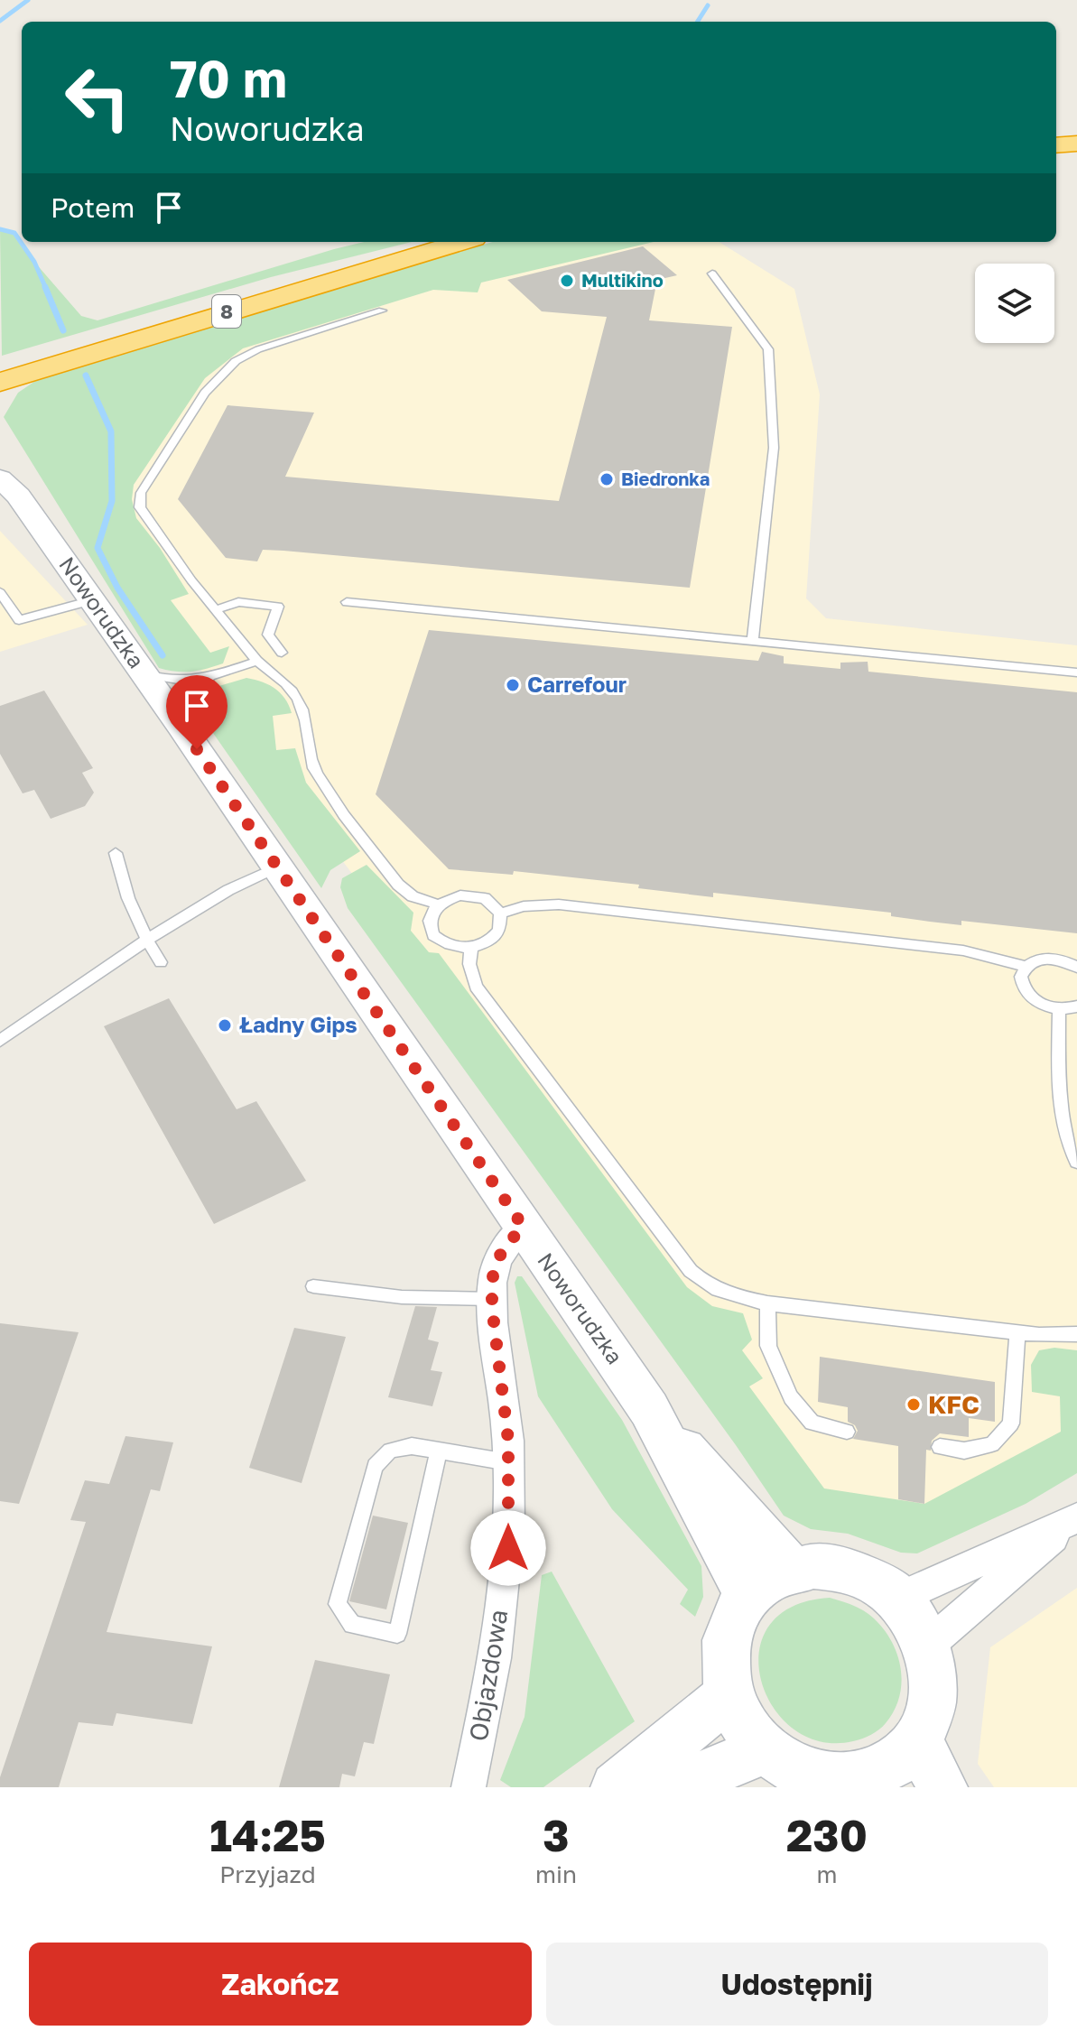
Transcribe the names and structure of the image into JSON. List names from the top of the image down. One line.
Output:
{"streets":{"highway":["8"],"street":["Noworudzka","Objazdowa"]},"crossings":[["Noworudzka","Objazdowa"]],"places":["Multikino","Biedronka","Carrefour","Ładny Gips","KFC"],"page":{"turn":["70 m","Noworudzka"],"then":"Potem","eta":["14:25","Przyjazd","3","min","230","m"],"buttons":["Zakończ","Udostępnij"]}}
